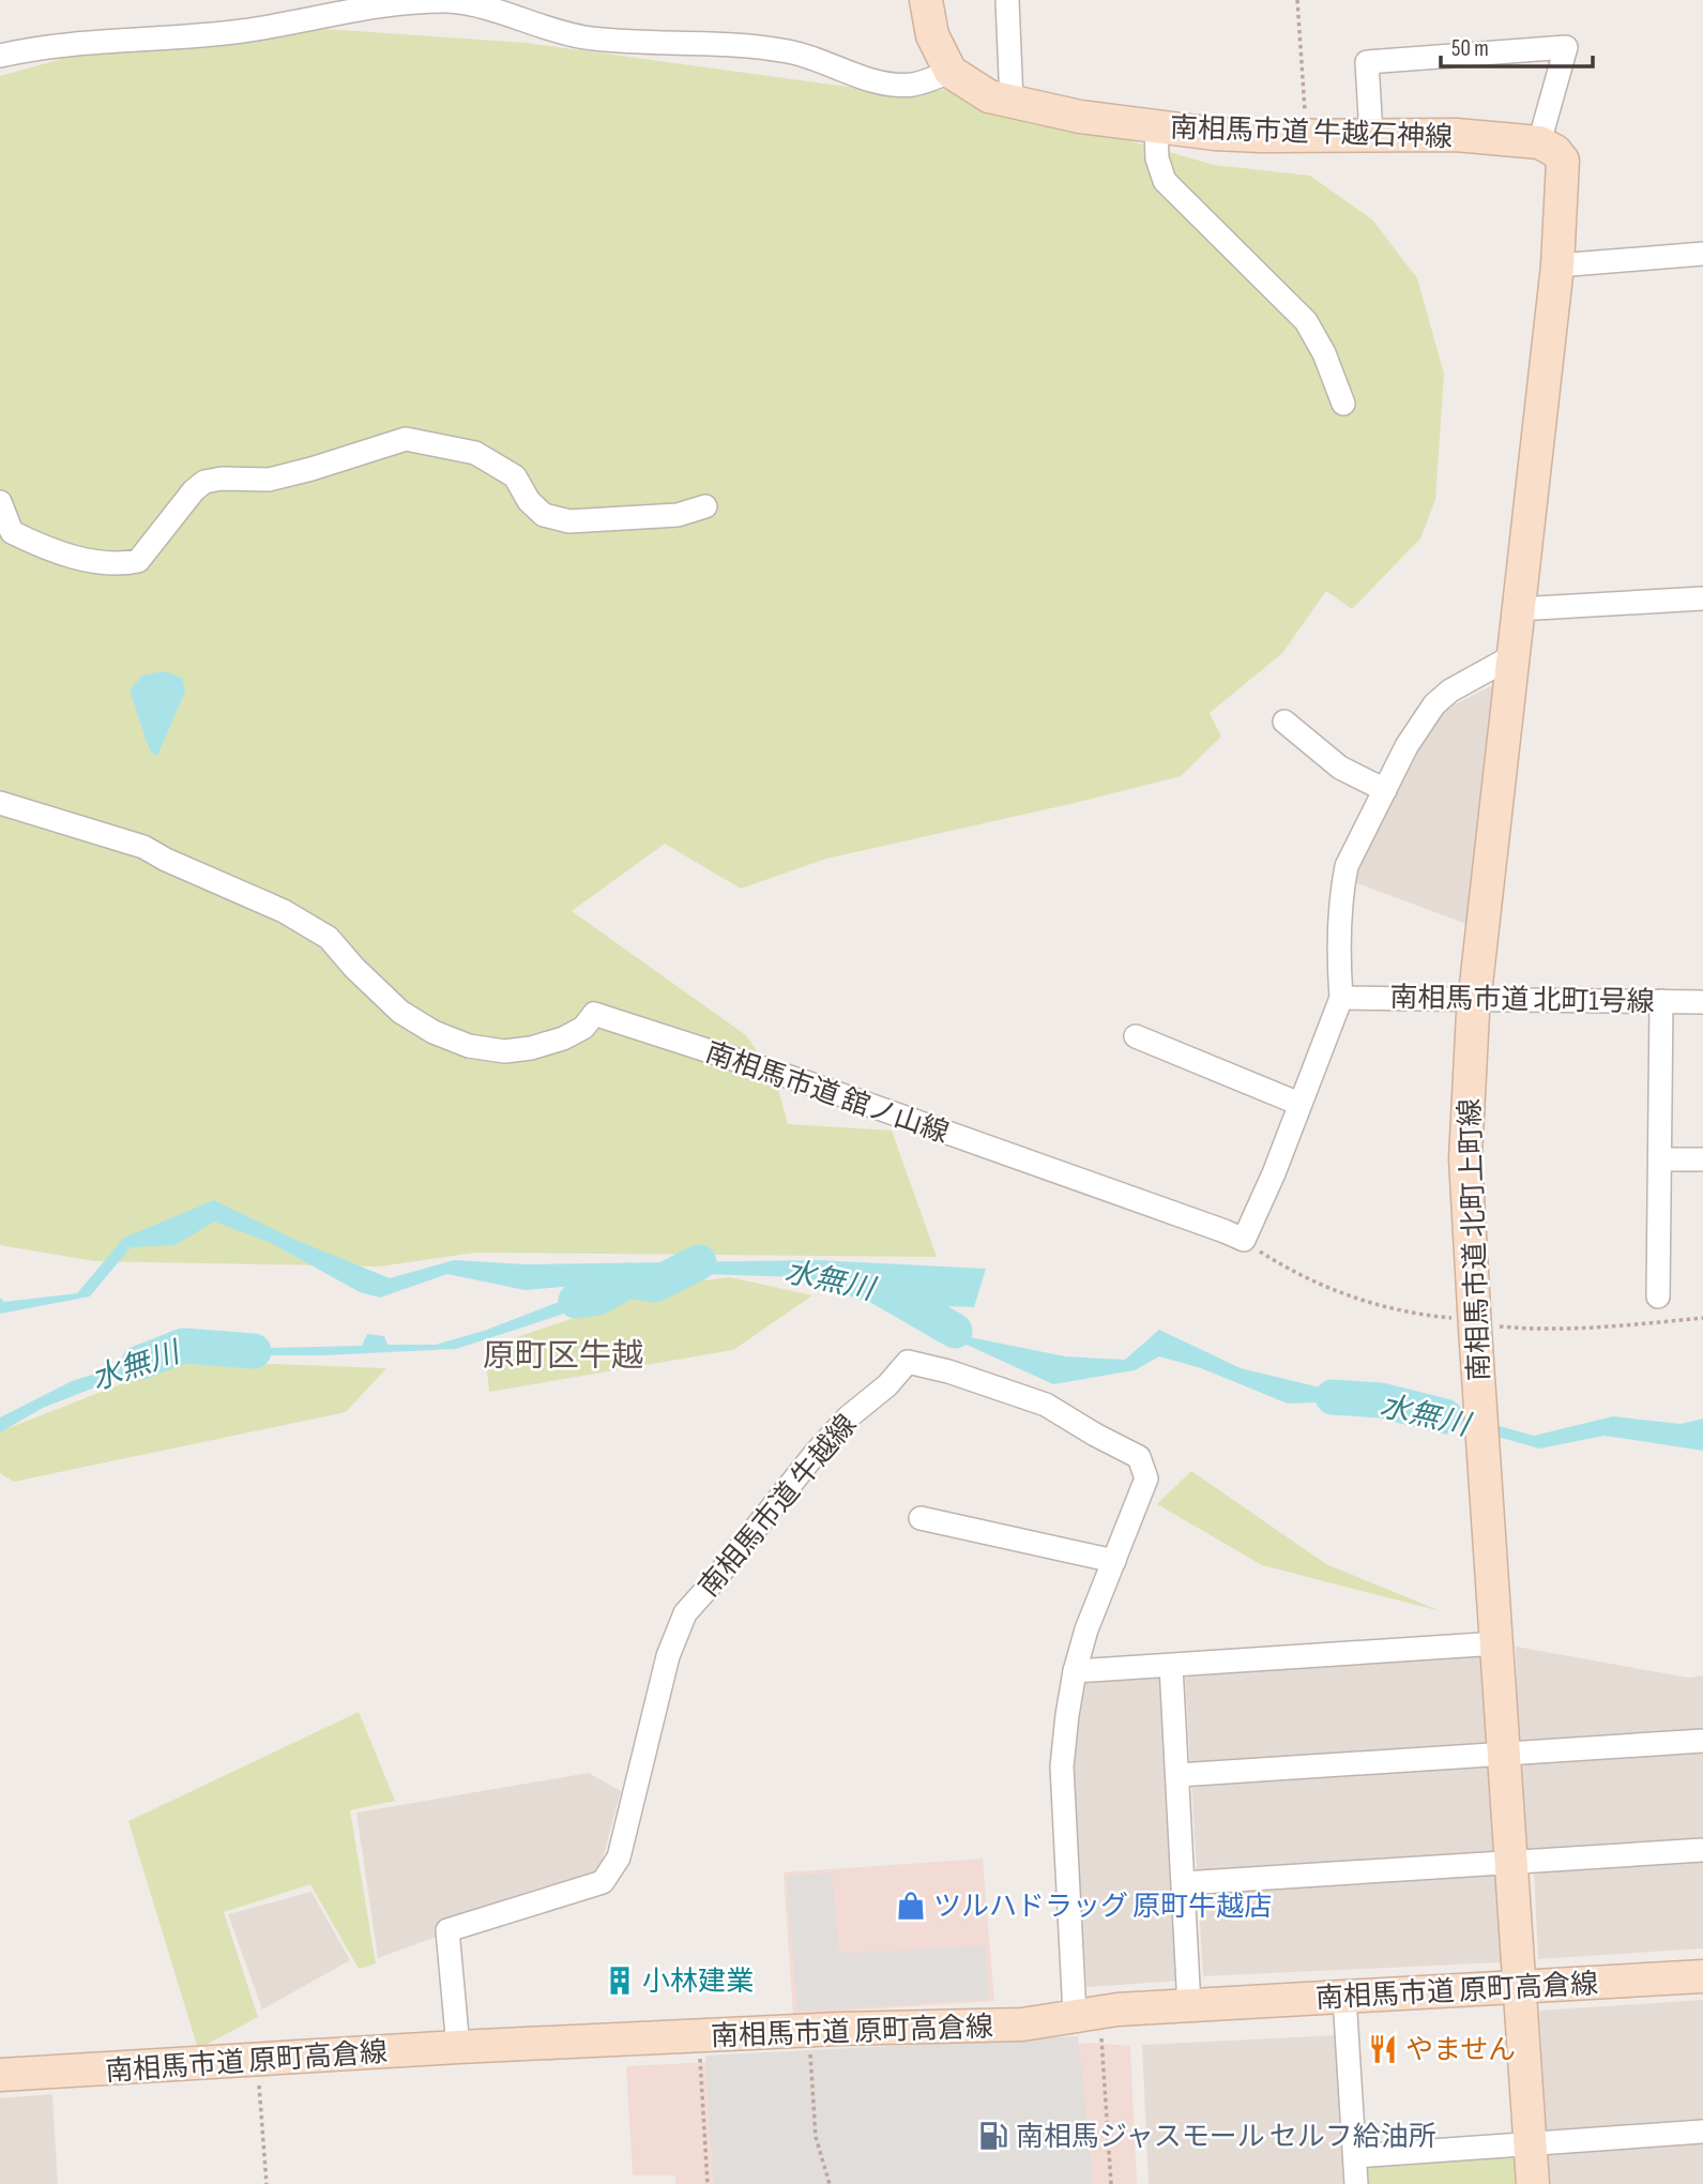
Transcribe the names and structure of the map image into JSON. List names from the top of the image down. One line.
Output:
{"streets":{"street":["南相馬市道 牛越石神線","南相馬市道 北町1号線","南相馬市道 舘ノ山線","南相馬市道 北町上町線","南相馬市道 牛越線","南相馬市道 原町高倉線"]},"crossings":[["南相馬市道 北町1号線","南相馬市道 北町上町線"],["南相馬市道 北町上町線","南相馬市道 原町高倉線"],["南相馬市道 牛越線","南相馬市道 原町高倉線"]],"districts":["原町区牛越"],"water":["水無川"],"places":{"shop":["ツルハドラッグ 原町牛越店"],"building":["小林建業"],"restaurant":["やません"],"fuel station":["南相馬ジャスモール セルフ給油所"]},"scale_bar":"50 m"}
